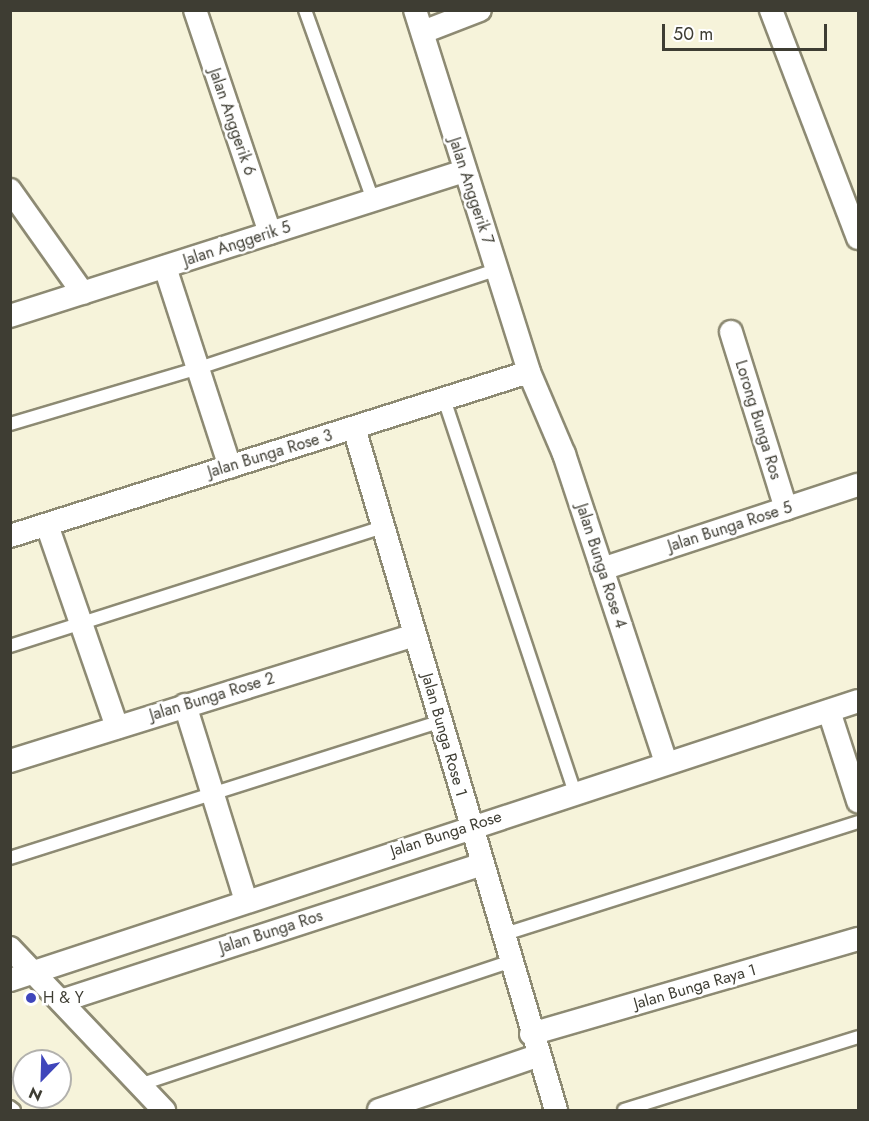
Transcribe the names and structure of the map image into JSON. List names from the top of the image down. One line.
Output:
{"streets":{"street":["Jalan Anggerik 6","Jalan Anggerik 7","Jalan Anggerik 5","Lorong Bunga Ros","Jalan Bunga Rose 3","Jalan Bunga Rose 5","Jalan Bunga Rose 4","Jalan Bunga Rose 2","Jalan Bunga Rose 1","Jalan Bunga Rose","Jalan Bunga Ros","Jalan Bunga Raya 1"]},"crossings":[["Jalan Anggerik 6","Jalan Anggerik 5"],["Jalan Anggerik 7","Jalan Anggerik 5"],["Jalan Anggerik 7","Jalan Bunga Rose 3"],["Jalan Anggerik 7","Jalan Bunga Rose 4"],["Lorong Bunga Ros","Jalan Bunga Rose 5"],["Jalan Bunga Rose 3","Jalan Bunga Rose 4"],["Jalan Bunga Rose 3","Jalan Bunga Rose 1"],["Jalan Bunga Rose 5","Jalan Bunga Rose 4"],["Jalan Bunga Rose 4","Jalan Bunga Rose"],["Jalan Bunga Rose 2","Jalan Bunga Rose 1"],["Jalan Bunga Rose 1","Jalan Bunga Rose"],["Jalan Bunga Rose 1","Jalan Bunga Ros"],["Jalan Bunga Rose 1","Jalan Bunga Raya 1"]],"places":["H & Y"],"scale_bar":"50 m","north":"bottom left"}
